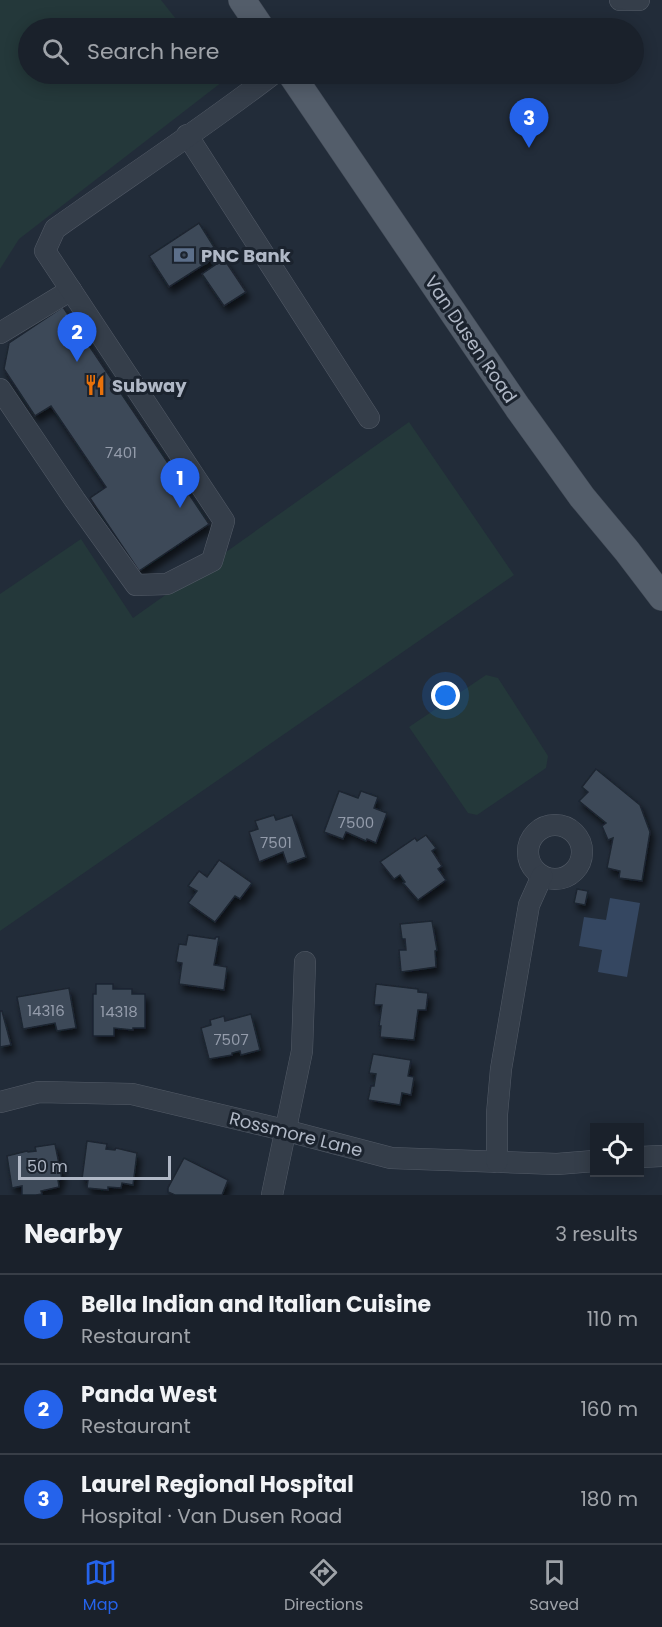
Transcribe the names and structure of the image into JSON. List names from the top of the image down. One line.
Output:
{"streets":{"main road":["Van Dusen Road"],"street":["Rossmore Lane"]},"places":{"bank":["PNC Bank"],"restaurant":["Subway"]},"house_numbers":["7401","7500","7501","14316","14318","7507"],"scale_bar":"50 m","page":{"search":"Search here","pins":["3","2","1"],"scale":"50 m","heading":["Nearby","3 results"],"list":[{"mark":"1","name":"Bella Indian and Italian Cuisine","note":"Restaurant","value":"110 m"},{"mark":"2","name":"Panda West","note":"Restaurant","value":"160 m"},{"mark":"3","name":"Laurel Regional Hospital","note":"Hospital · Van Dusen Road","value":"180 m"}],"nav":["Map","Directions","Saved"]}}
